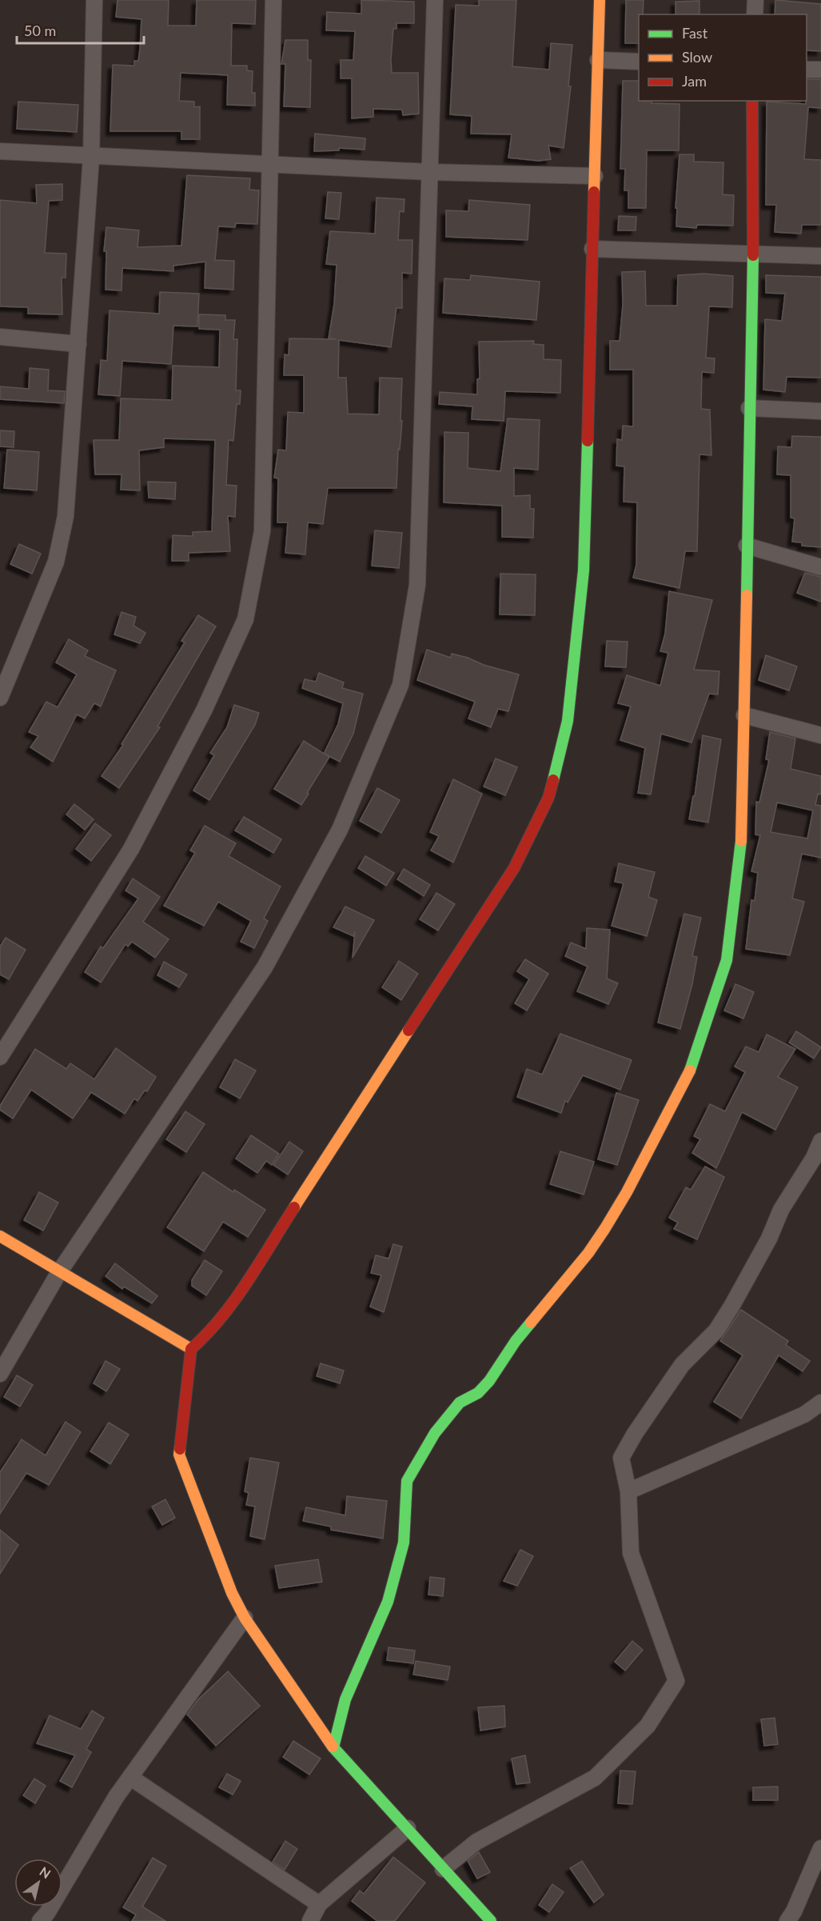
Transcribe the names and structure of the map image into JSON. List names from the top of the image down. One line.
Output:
{"legend":["Fast","Slow","Jam"],"scale_bar":"50 m","north":"top right"}
